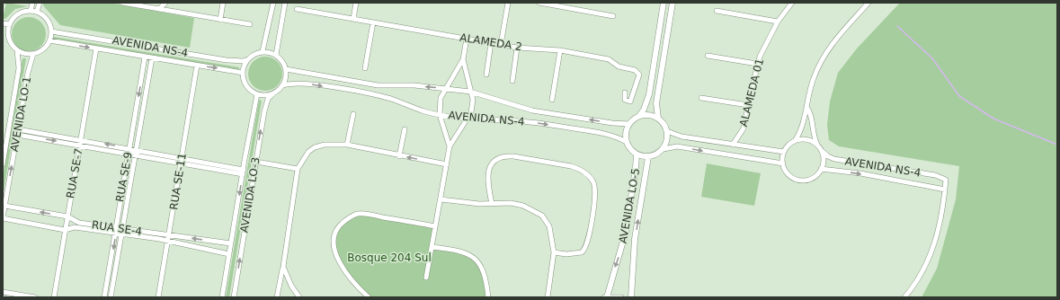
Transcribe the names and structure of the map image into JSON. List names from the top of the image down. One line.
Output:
{"streets":{"main road":["AVENIDA LO-5"],"street":["ALAMEDA 2","AVENIDA NS-4","ALAMEDA 01","AVENIDA LO-1","RUA SE-7","RUA SE-9","RUA SE-11","AVENIDA LO-3","RUA SE-4"]},"crossings":[["AVENIDA NS-4","AVENIDA LO-1"],["AVENIDA NS-4","RUA SE-7"],["AVENIDA NS-4","RUA SE-9"],["AVENIDA NS-4","RUA SE-11"],["AVENIDA NS-4","AVENIDA LO-3"],["AVENIDA NS-4","AVENIDA LO-5"],["AVENIDA LO-1","RUA SE-4"],["RUA SE-7","RUA SE-4"],["RUA SE-9","RUA SE-4"],["RUA SE-11","RUA SE-4"],["AVENIDA LO-3","RUA SE-4"]],"parks":["Bosque 204 Sul"]}
